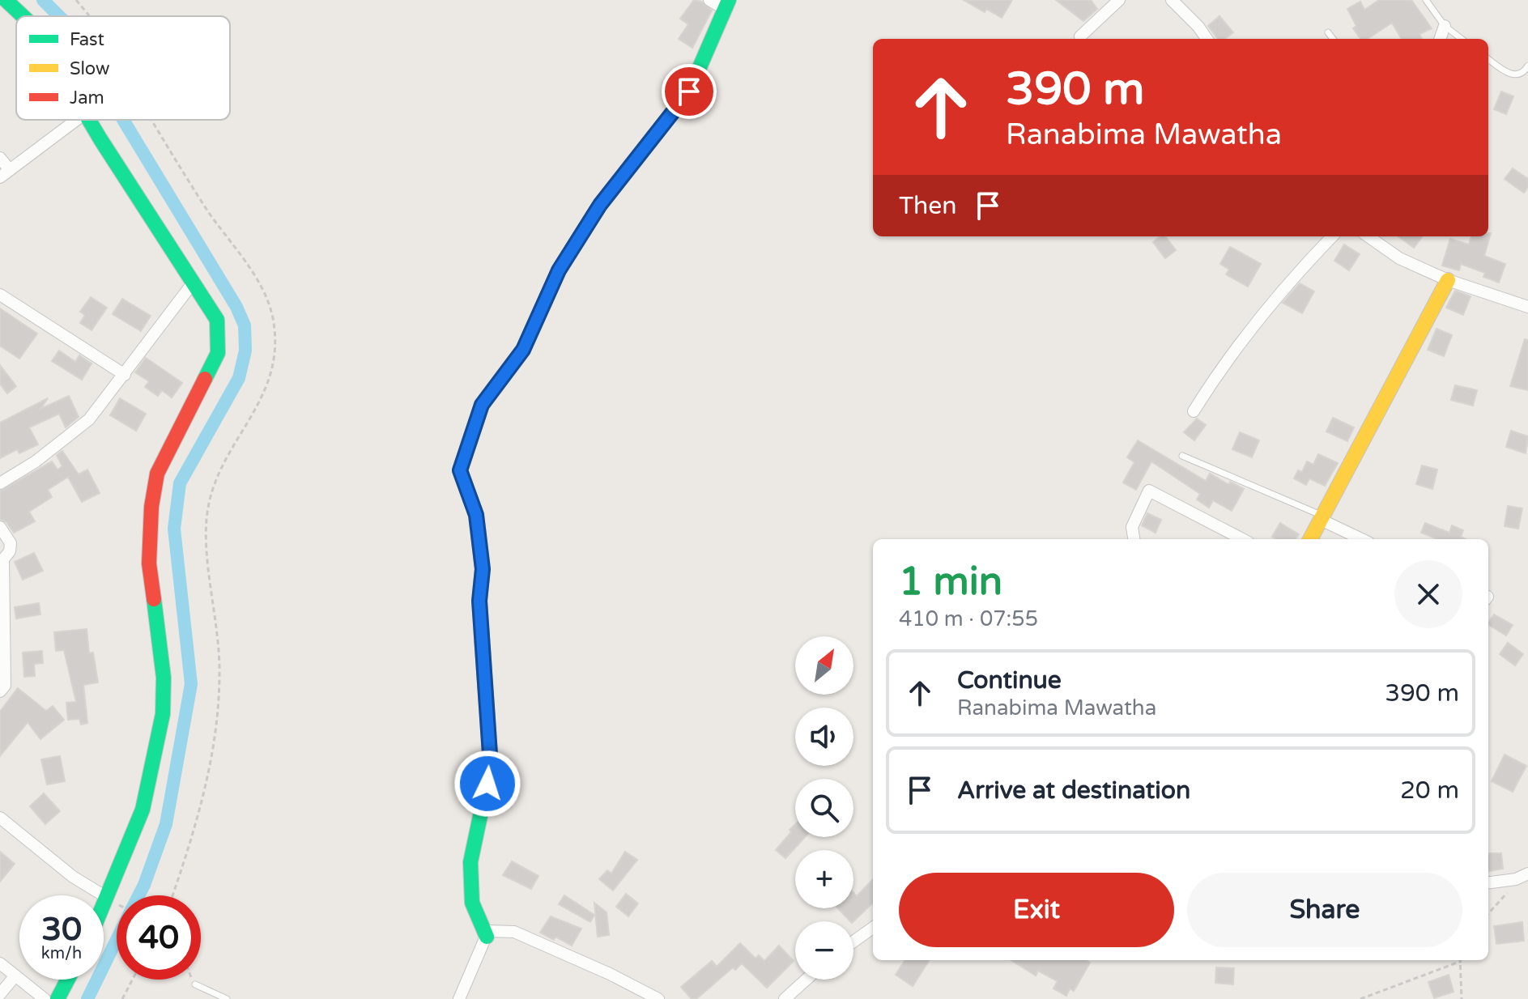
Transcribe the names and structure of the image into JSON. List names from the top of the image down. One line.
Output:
{"legend":["Fast","Slow","Jam"],"north":"top right","page":{"turn":["390 m","Ranabima Mawatha"],"then":"Then","heading":["1 min","410 m · 07:55"],"map_buttons":["+","−"],"list":[{"name":"Continue","note":"Ranabima Mawatha","value":"390 m"},{"name":"Arrive at destination","value":"20 m"}],"buttons":["Exit","Share"],"speed":"30 km/h","limit":"40"}}
